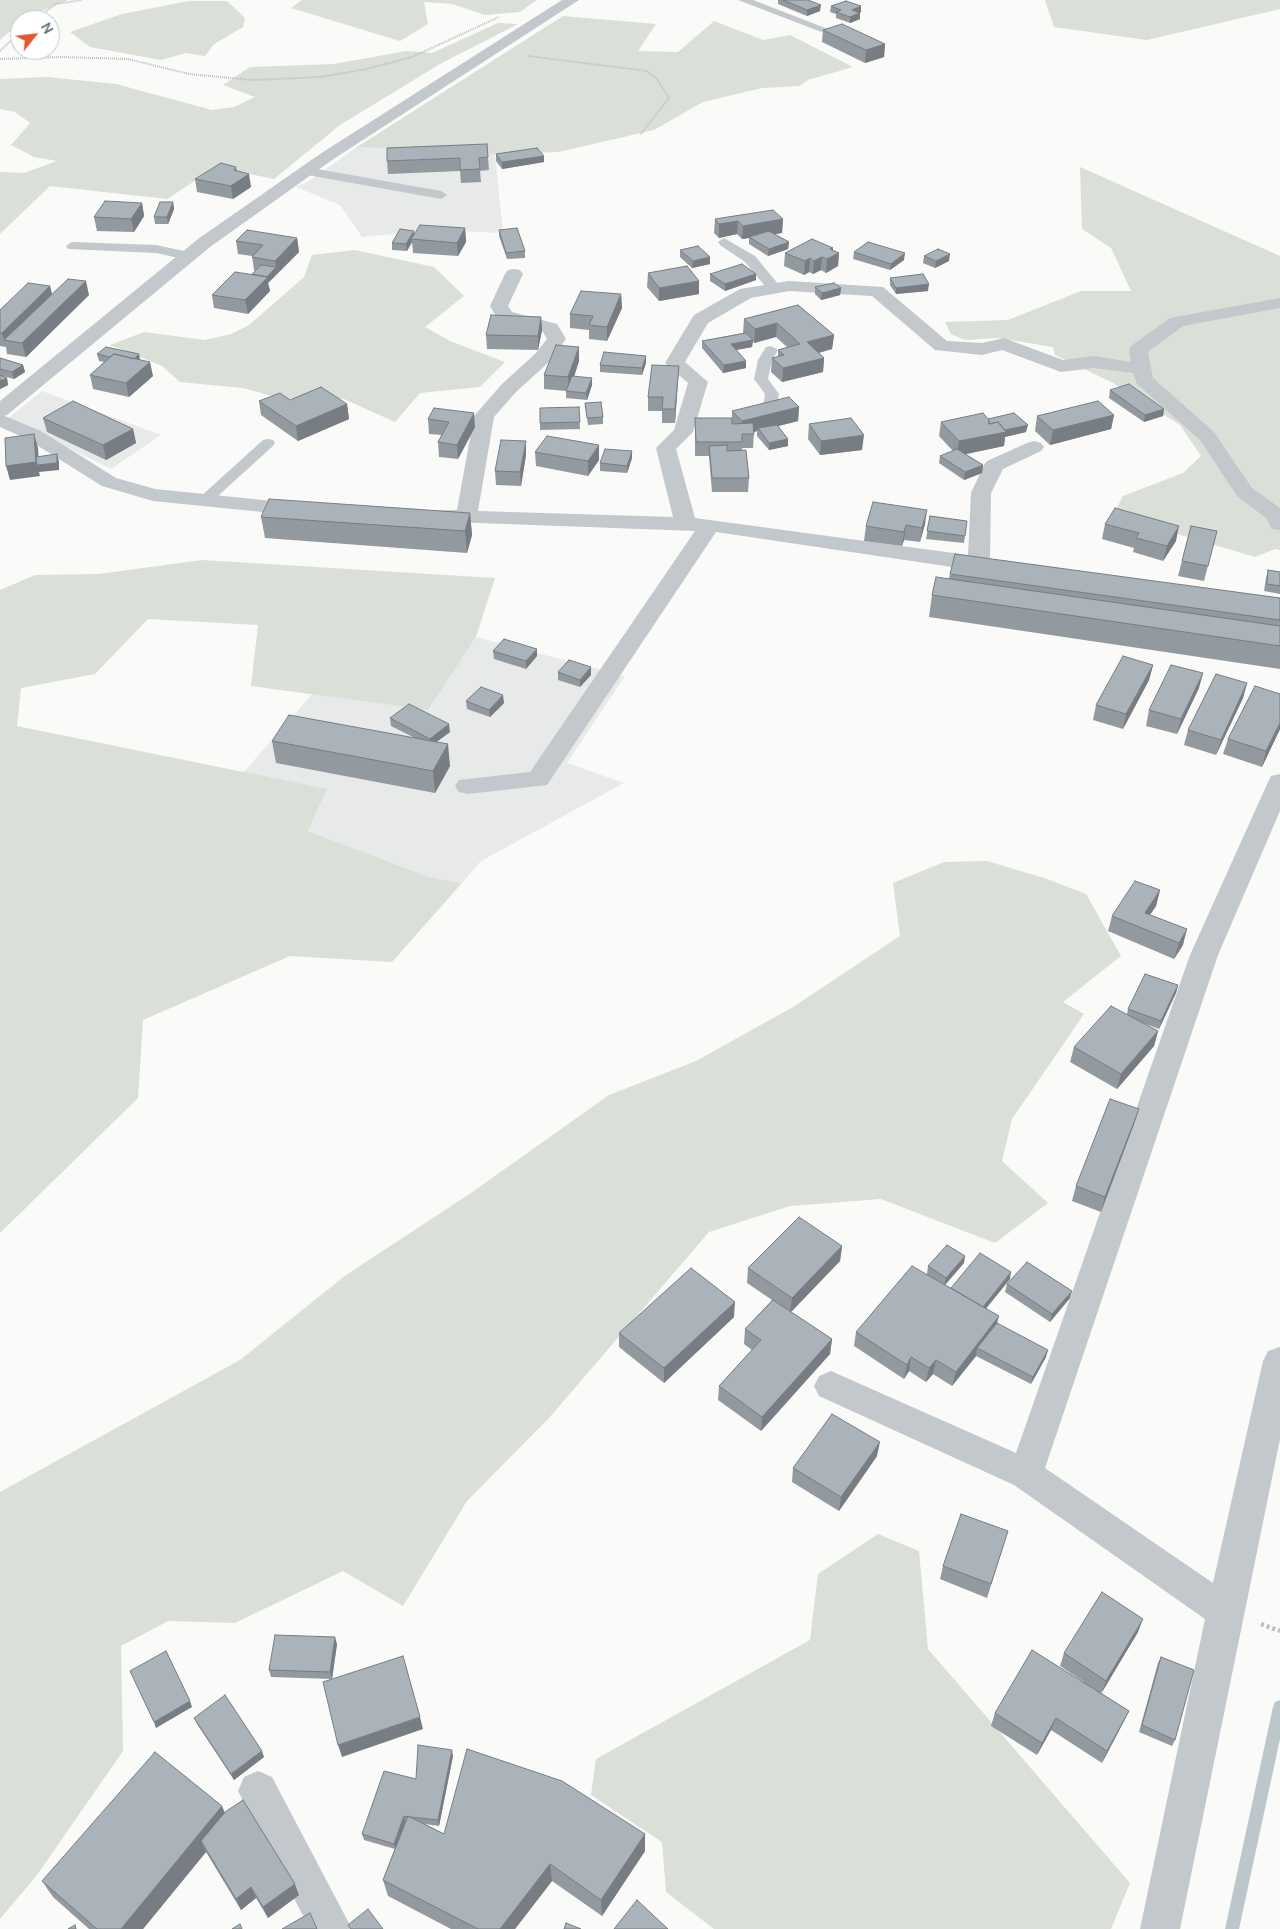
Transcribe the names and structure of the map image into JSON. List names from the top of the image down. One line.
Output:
{"north":"top right"}
